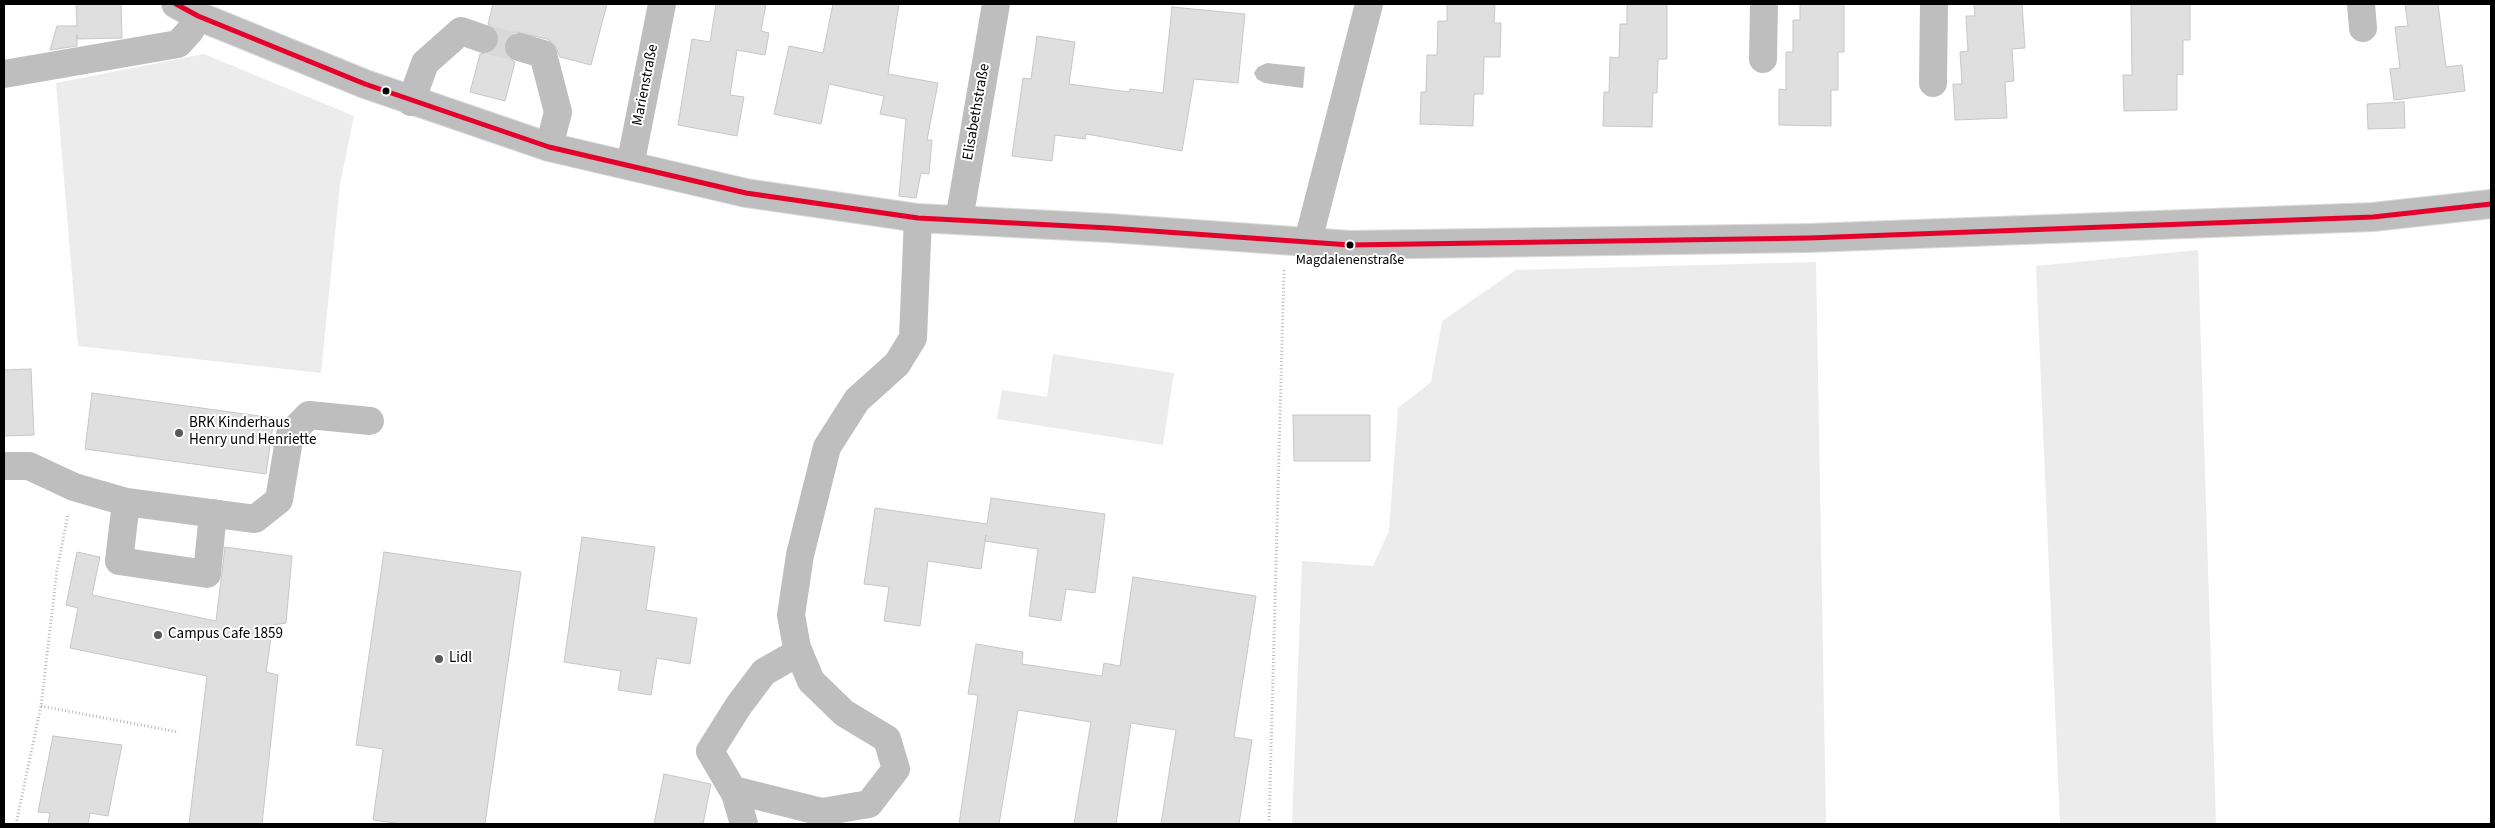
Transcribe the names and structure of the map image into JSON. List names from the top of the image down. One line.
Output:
{"streets":{"main road":["Marienstraße","Elisabethstraße"]},"places":["Magdalenenstraße","BRK Kinderhaus Henry und Henriette","Campus Cafe 1859","Lidl"]}
